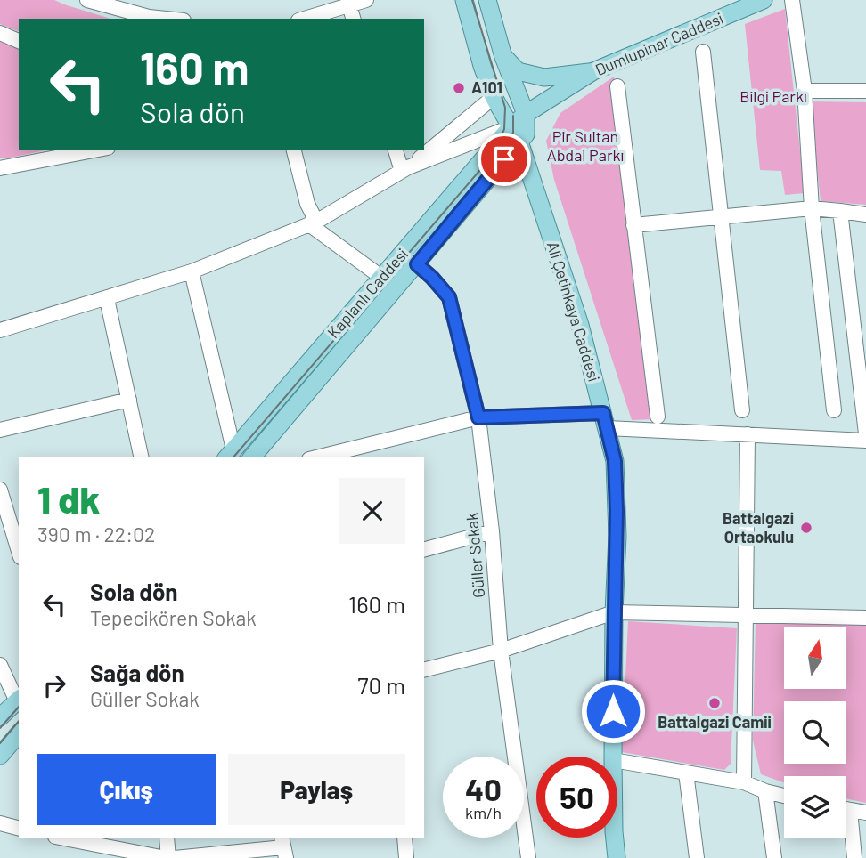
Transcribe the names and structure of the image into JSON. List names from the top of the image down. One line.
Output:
{"streets":{"main road":["Dumlupinar Caddesi","Kaplanlı Caddesi","Ali Çetinkaya Caddesi"],"street":["Güller Sokak"]},"crossings":[["Kaplanlı Caddesi","Ali Çetinkaya Caddesi"],["Kaplanlı Caddesi","Güller Sokak"]],"parks":["Bilgi Parkı","Pir Sultan Abdal Parkı"],"places":["A101","Battalgazi Ortaokulu","Battalgazi Camii"],"north":"top","page":{"turn":["160 m","Sola dön"],"heading":["1 dk","390 m · 22:02"],"list":[{"name":"Sola dön","note":"Tepecikören Sokak","value":"160 m"},{"name":"Sağa dön","note":"Güller Sokak","value":"70 m"}],"buttons":["Çıkış","Paylaş"],"speed":"40 km/h","limit":"50"}}
